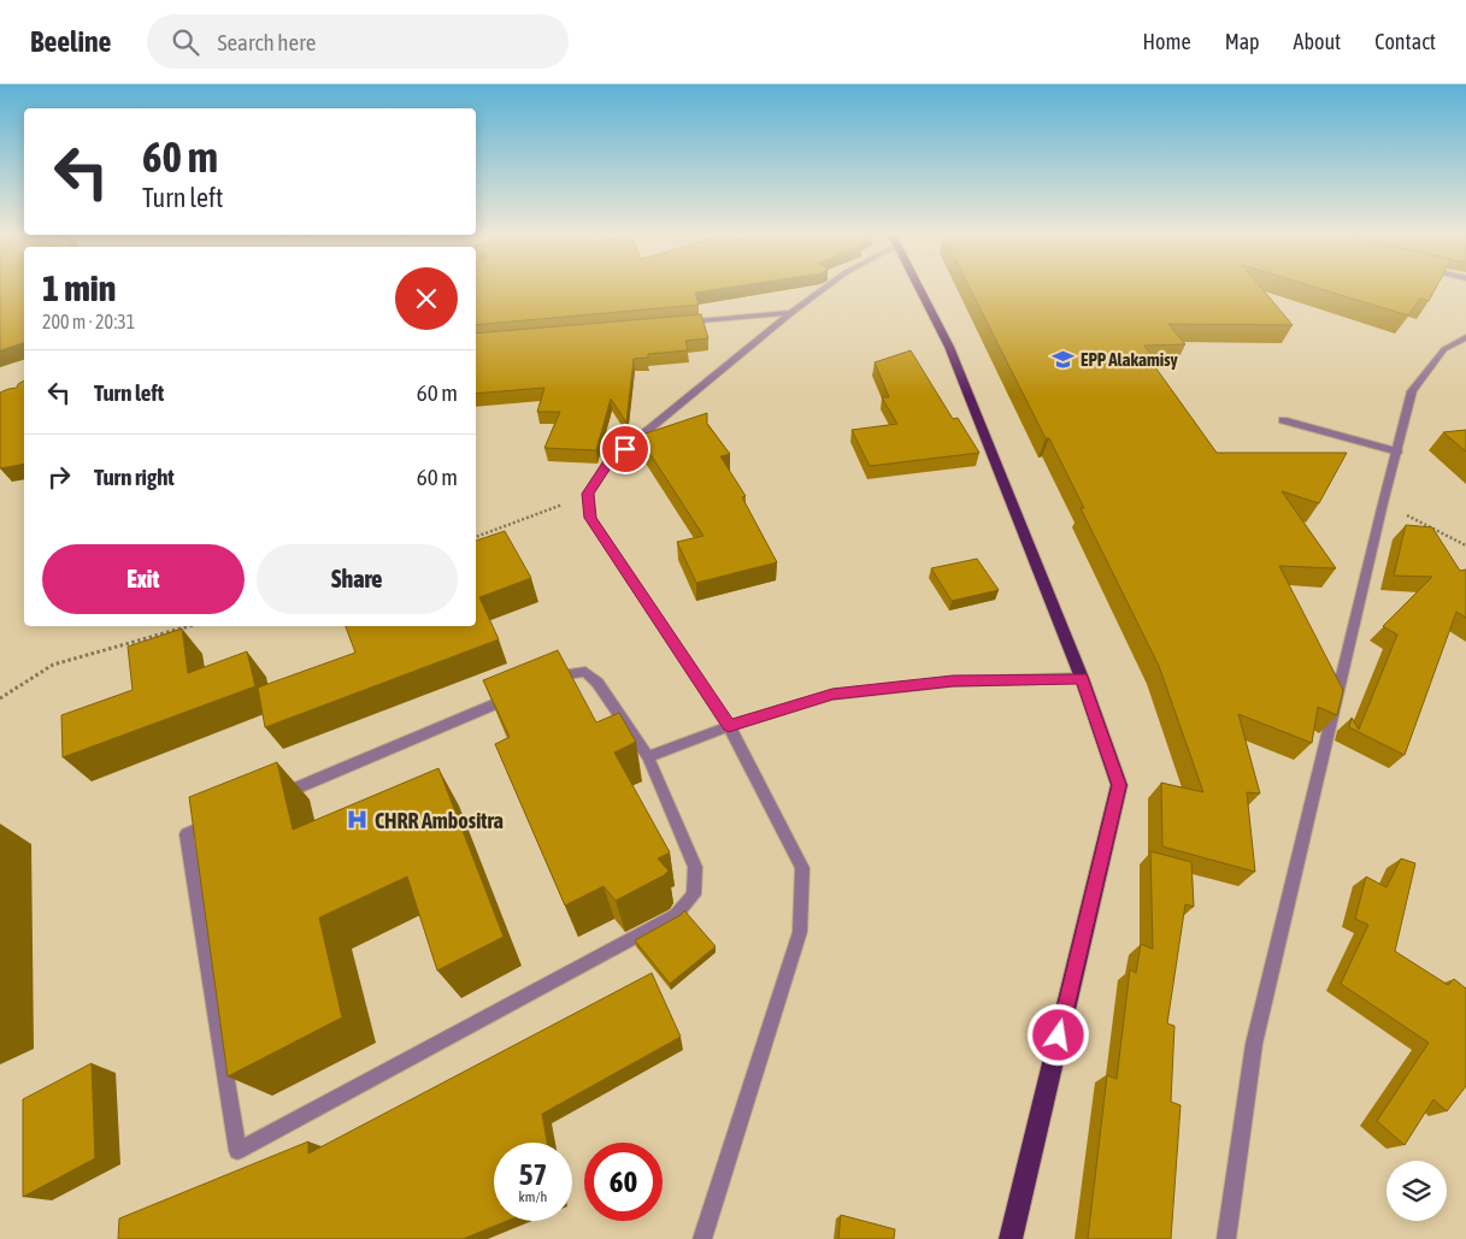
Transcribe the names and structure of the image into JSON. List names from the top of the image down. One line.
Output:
{"places":{"school or university":["EPP Alakamisy"],"hospital":["CHRR Ambositra"]},"page":{"header":"Beeline","search":"Search here","nav":["Home","Map","About","Contact"],"turn":["60 m","Turn left"],"heading":["1 min","200 m · 20:31"],"list":[{"name":"Turn left","value":"60 m"},{"name":"Turn right","value":"60 m"}],"buttons":["Exit","Share"],"speed":"57 km/h","limit":"60"}}
